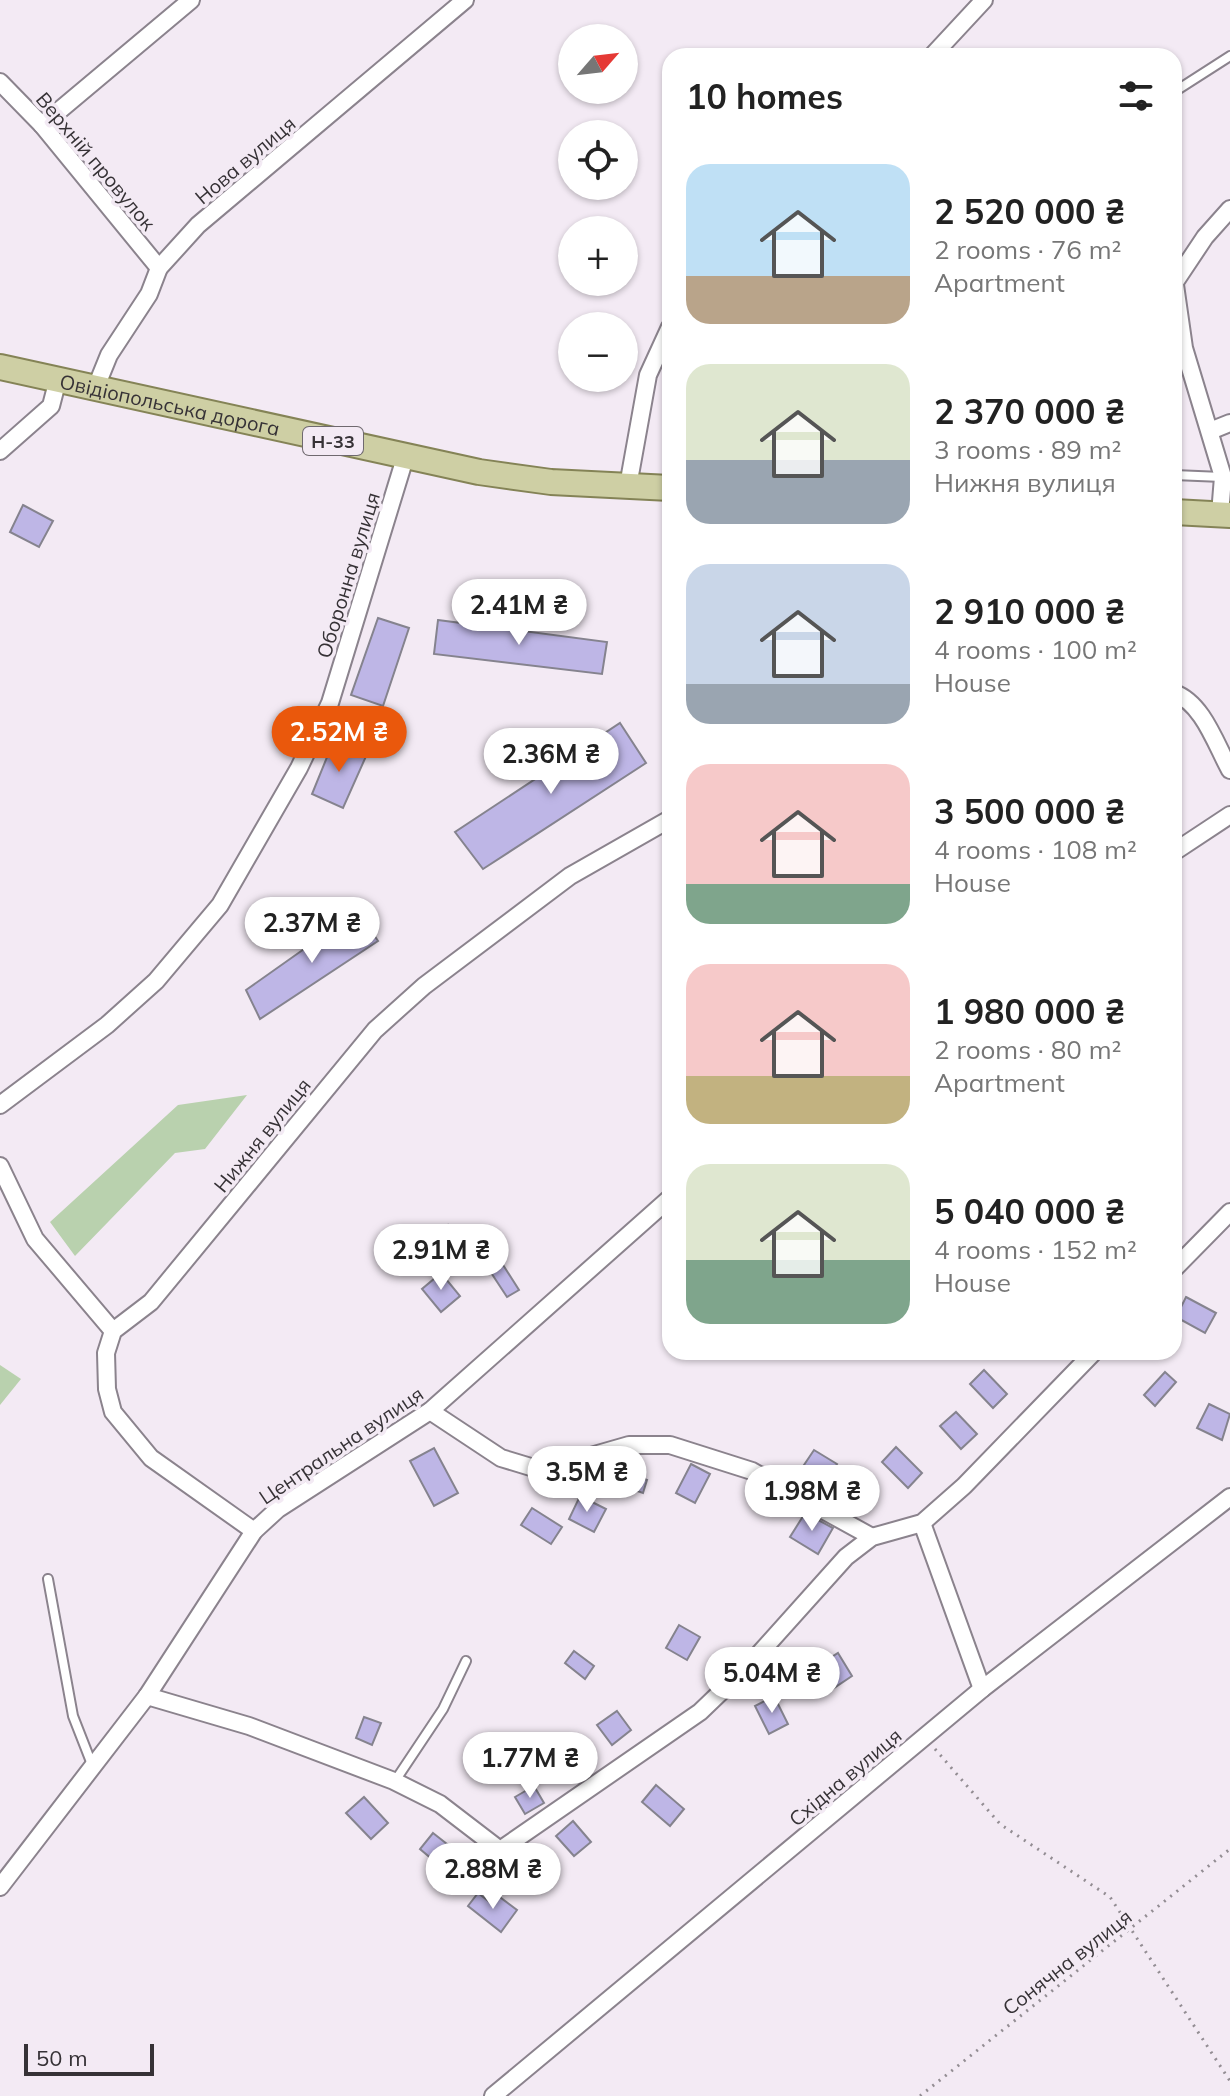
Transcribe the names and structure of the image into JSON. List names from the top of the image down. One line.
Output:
{"streets":{"main road":["Овідіопольська дорога","Н-33"],"street":["Нова вулиця","Верхній провулок","Оборонна вулиця","Нижня вулиця","Центральна вулиця","Східна вулиця"],"path":["Сонячна вулиця"]},"crossings":[["Нова вулиця","Верхній провулок"],["Нова вулиця","Овідіопольська дорога"],["Овідіопольська дорога","Оборонна вулиця"]],"scale_bar":"50 m","north":"top right","page":{"map_buttons":["+","−"],"heading":"10 homes","list":[{"name":"2 520 000 ₴","note":"2 rooms · 76 m² · Apartment"},{"name":"2 370 000 ₴","note":"3 rooms · 89 m² · Нижня вулиця"},{"name":"2 910 000 ₴","note":"4 rooms · 100 m² · House"},{"name":"3 500 000 ₴","note":"4 rooms · 108 m² · House"},{"name":"1 980 000 ₴","note":"2 rooms · 80 m² · Apartment"},{"name":"5 040 000 ₴","note":"4 rooms · 152 m² · House"}],"price":["2.41M ₴","2.52M ₴","2.36M ₴","2.37M ₴","2.91M ₴","3.5M ₴","1.98M ₴","5.04M ₴","1.77M ₴","2.88M ₴"],"scale":"50 m"}}
